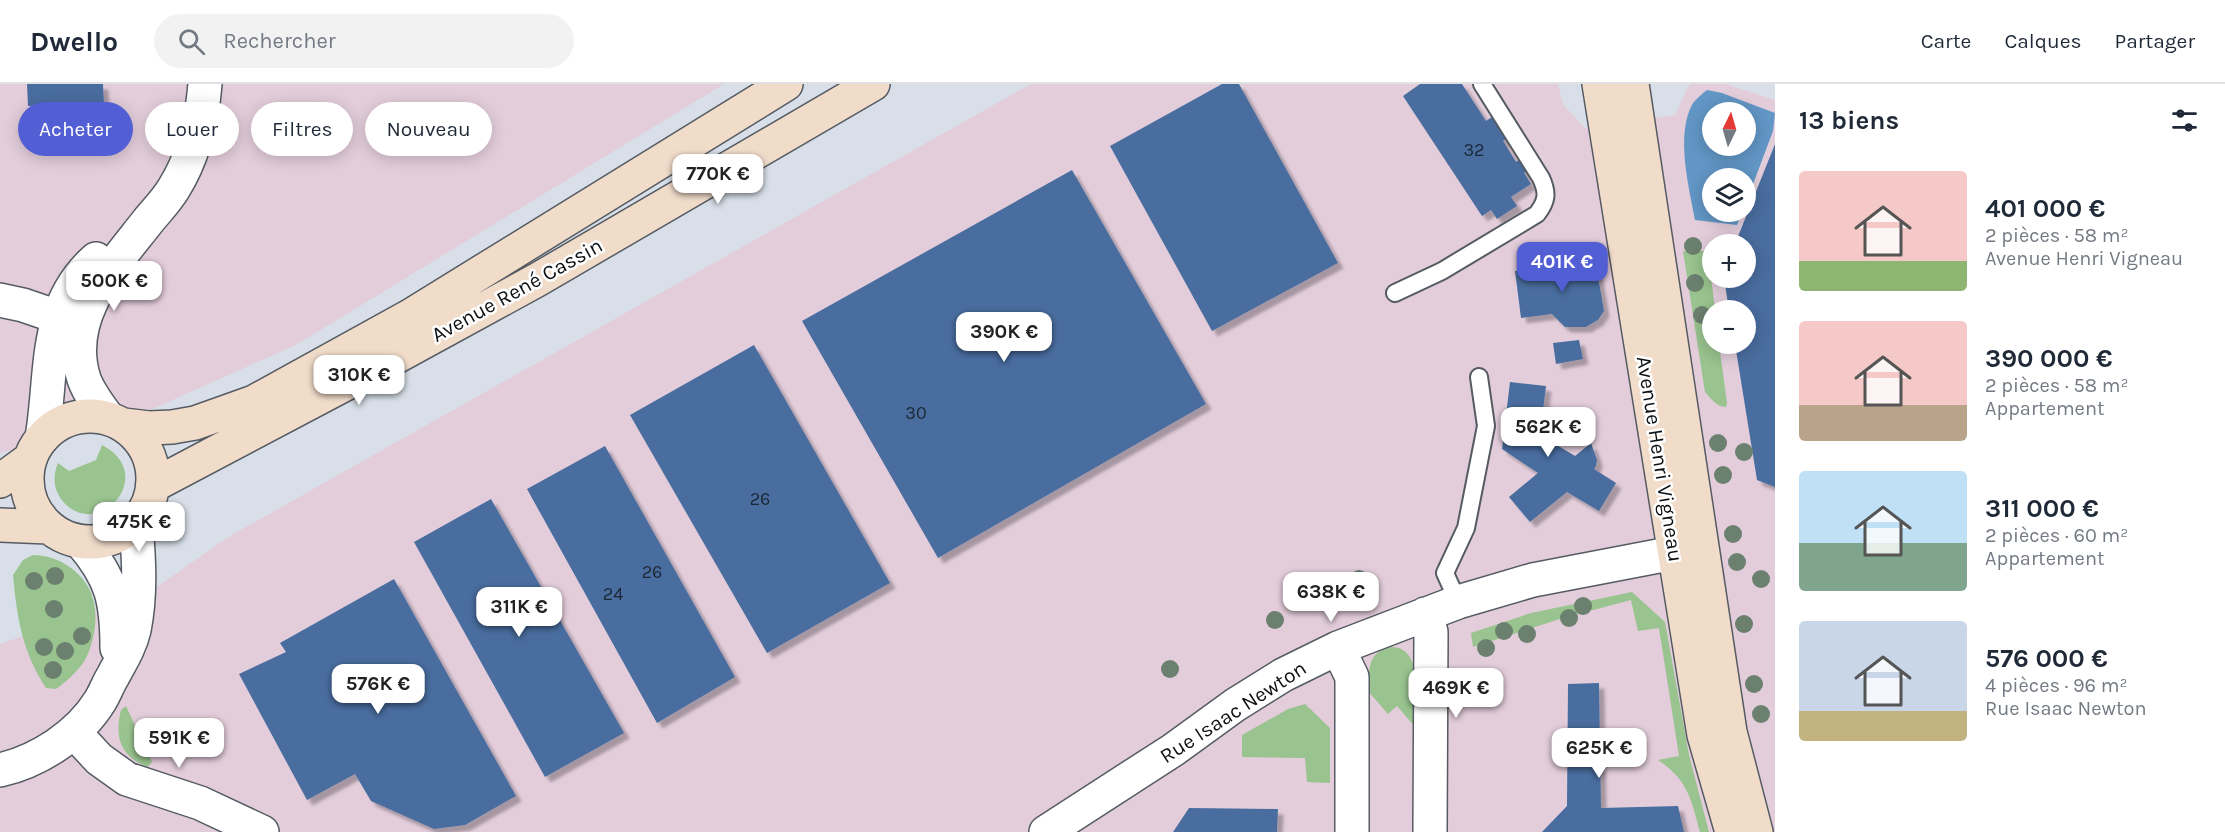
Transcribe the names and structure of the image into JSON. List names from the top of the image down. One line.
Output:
{"streets":{"main road":["Avenue René Cassin","Avenue Henri Vigneau"],"street":["Rue Isaac Newton"]},"crossings":[["Avenue Henri Vigneau","Rue Isaac Newton"]],"house_numbers":["32","30","26","26","24"],"north":"top","page":{"header":"Dwello","search":"Rechercher","nav":["Carte","Calques","Partager"],"heading":"13 biens","map_buttons":["+","−"],"chip":["Acheter","Louer","Filtres","Nouveau"],"price":["770K €","401K €","500K €","390K €","310K €","562K €","475K €","638K €","311K €","576K €","469K €","591K €","625K €"],"list":[{"name":"401 000 €","note":"2 pièces · 58 m² · Avenue Henri Vigneau"},{"name":"390 000 €","note":"2 pièces · 58 m² · Appartement"},{"name":"311 000 €","note":"2 pièces · 60 m² · Appartement"},{"name":"576 000 €","note":"4 pièces · 96 m² · Rue Isaac Newton"}]}}
